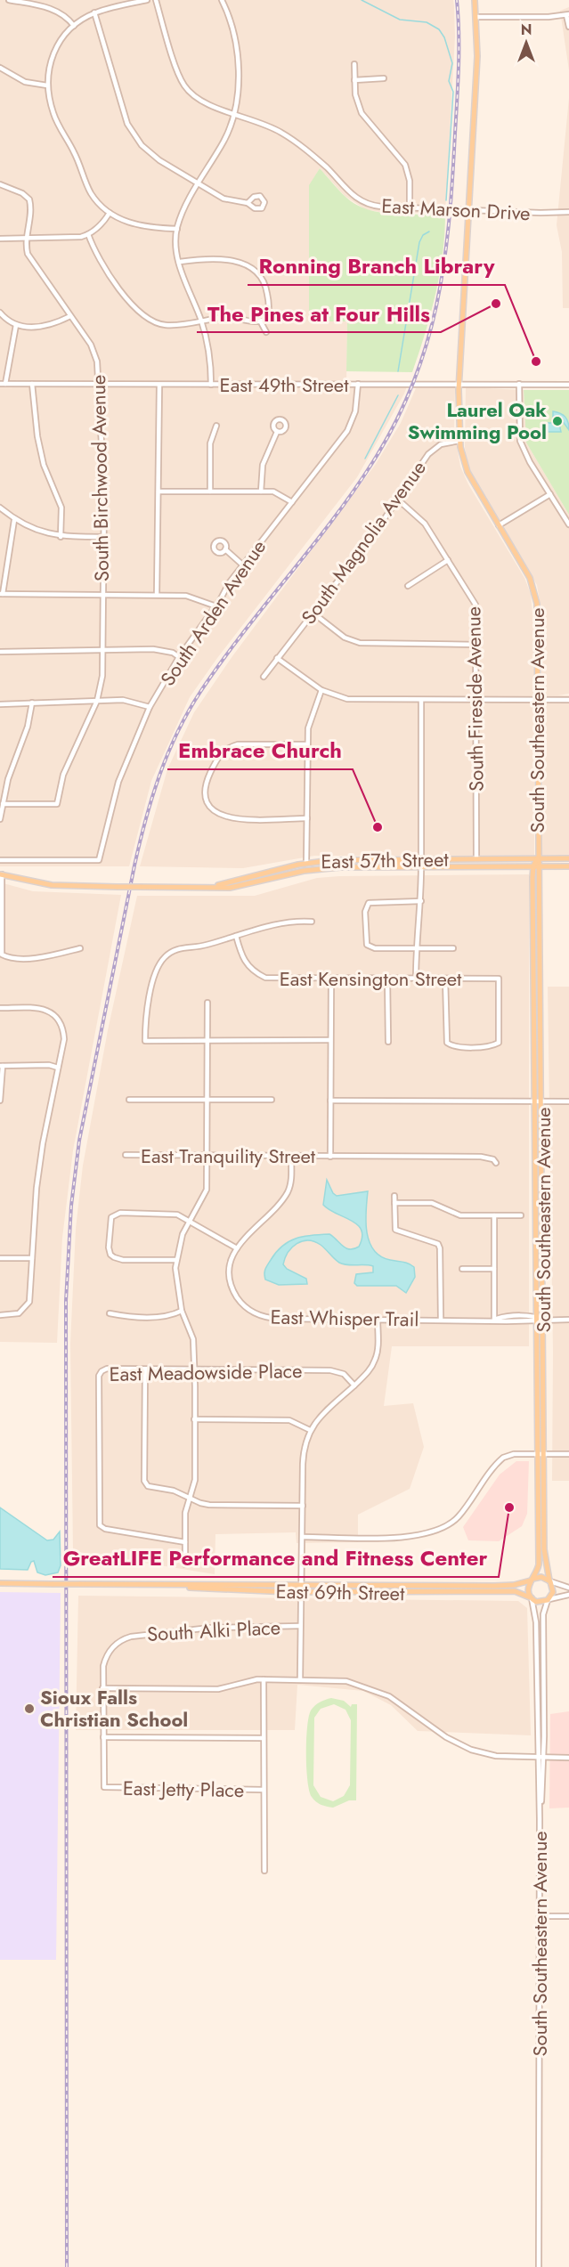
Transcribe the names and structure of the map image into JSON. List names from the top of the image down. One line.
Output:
{"streets":{"main road":["South Southeastern Avenue","East 57th Street","East 69th Street"],"street":["East Marson Drive","East 49th Street","South Birchwood Avenue","South Magnolia Avenue","South Arden Avenue","South Fireside Avenue","East Kensington Street","East Tranquility Street","East Whisper Trail","East Meadowside Place","South Alki Place","East Jetty Place"]},"crossings":[["East Marson Drive","South Southeastern Avenue"],["East 49th Street","South Birchwood Avenue"],["East 49th Street","South Arden Avenue"],["East 49th Street","South Southeastern Avenue"],["South Magnolia Avenue","South Fireside Avenue"],["South Magnolia Avenue","South Southeastern Avenue"],["South Fireside Avenue","East 57th Street"],["South Southeastern Avenue","East 57th Street"],["South Southeastern Avenue","East Whisper Trail"],["South Southeastern Avenue","East 69th Street"],["East Tranquility Street","East Whisper Trail"],["South Alki Place","East Jetty Place"]],"places":["The Pines at Four Hills","Ronning Branch Library","Laurel Oak Swimming Pool","Embrace Church","GreatLIFE Performance and Fitness Center","Sioux Falls Christian School"],"north":"top"}
